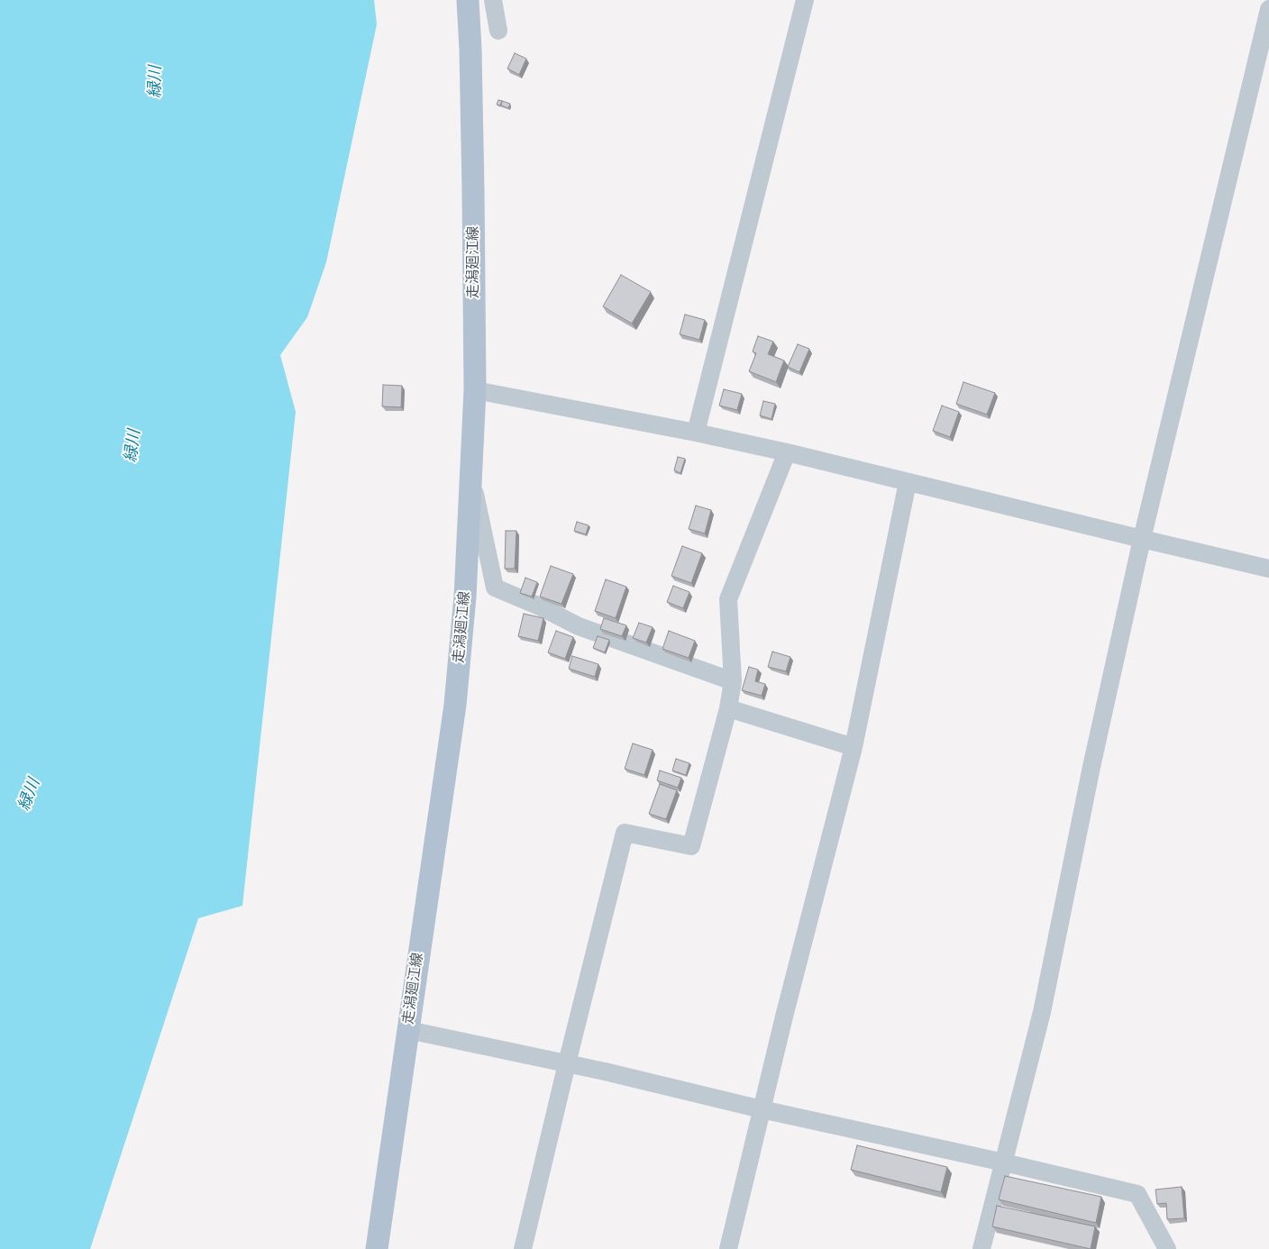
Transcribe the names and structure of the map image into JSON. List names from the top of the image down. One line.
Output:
{"streets":{"main road":["走潟廻江線"]},"water":["緑川"]}
